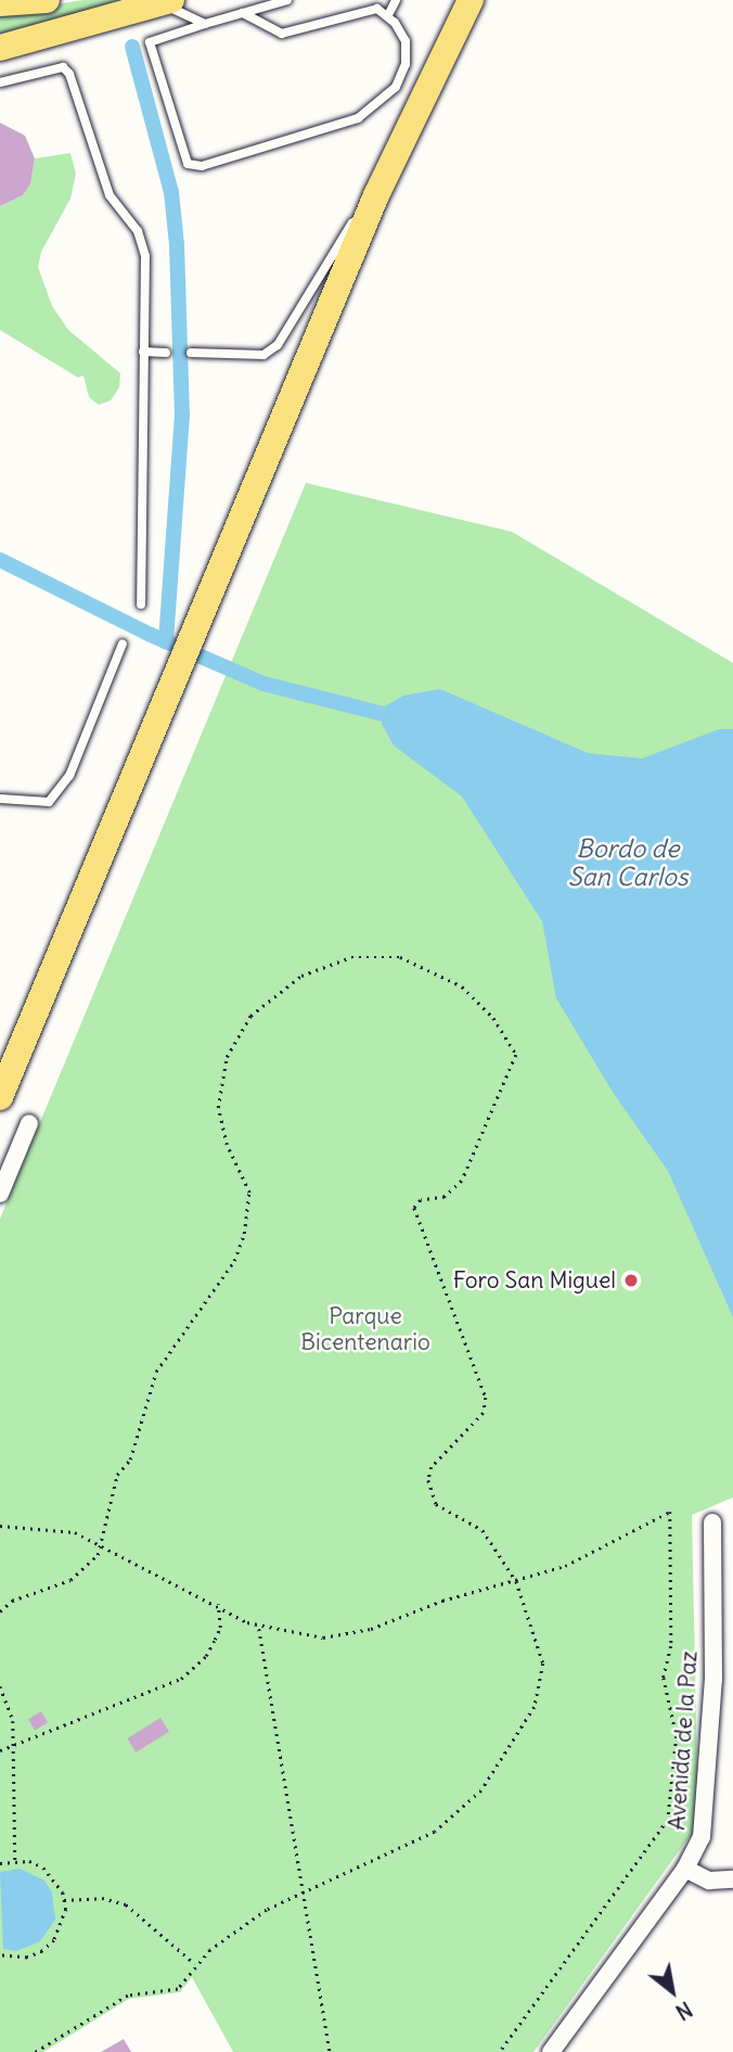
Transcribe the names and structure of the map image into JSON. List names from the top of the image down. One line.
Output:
{"streets":{"street":["Avenida de la Paz"]},"water":["Bordo de San Carlos"],"parks":["Parque Bicentenario"],"places":["Foro San Miguel"],"north":"bottom right"}
